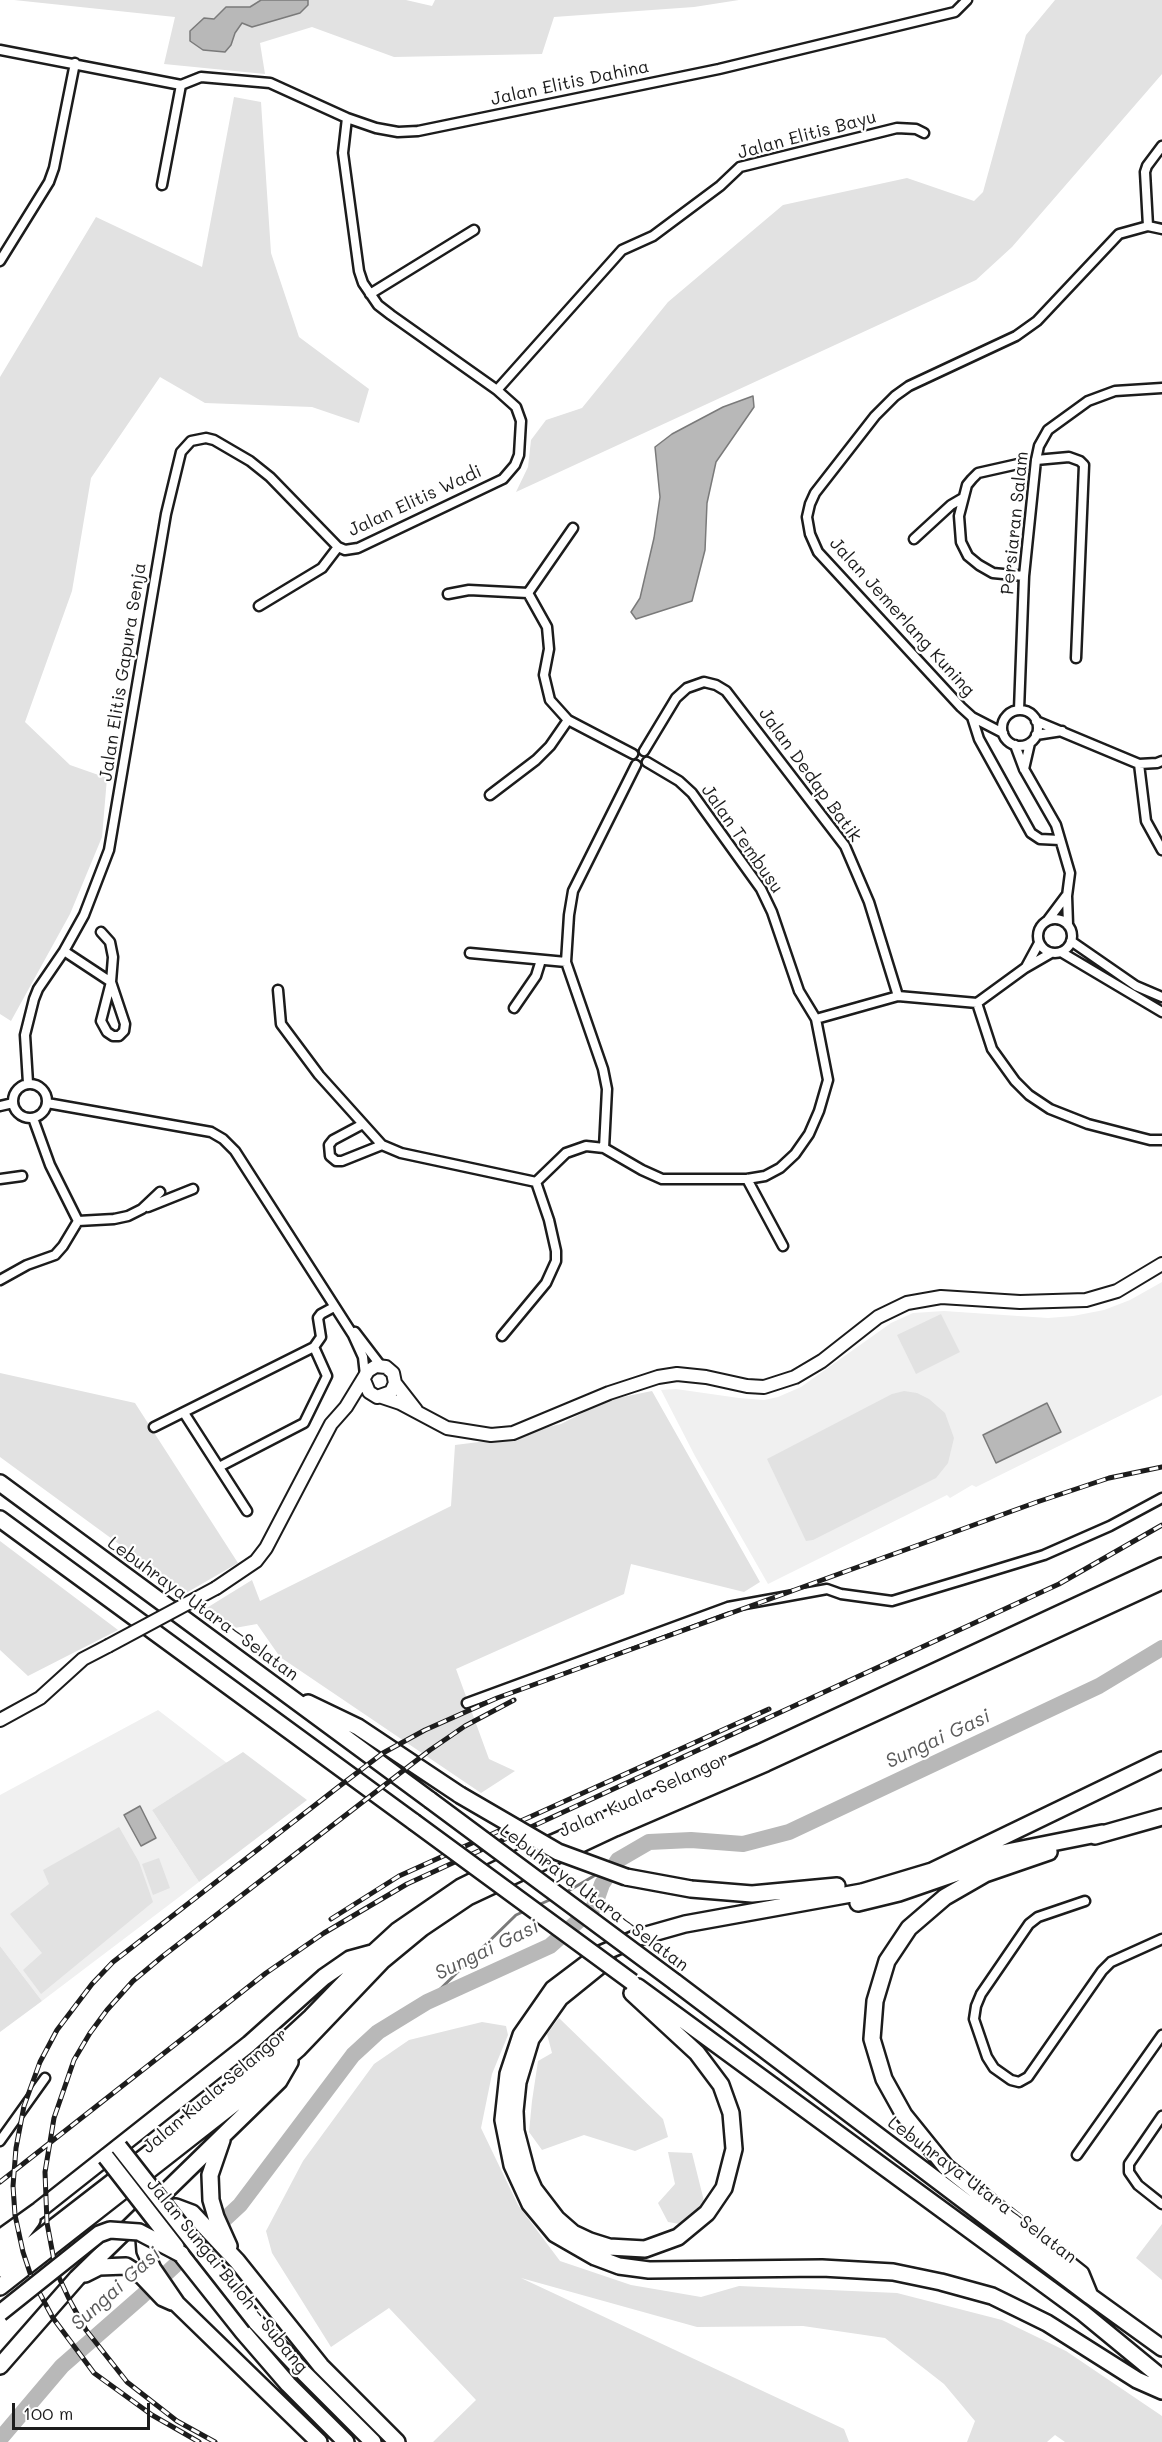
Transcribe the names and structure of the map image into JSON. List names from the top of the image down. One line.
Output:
{"streets":{"highway":["Lebuhraya Utara–Selatan","Jalan Kuala Selangor","Jalan Sungai Buloh - Subang"],"street":["Jalan Elitis Dahina","Jalan Elitis Bayu","Jalan Elitis Wadi","Persiaran Salam","Jalan Jemerlang Kuning","Jalan Elitis Gapura Senja","Jalan Dedap Batik","Jalan Tembusu"]},"crossings":[["Jalan Elitis Bayu","Jalan Elitis Wadi"],["Jalan Elitis Wadi","Jalan Elitis Gapura Senja"],["Persiaran Salam","Jalan Jemerlang Kuning"],["Jalan Dedap Batik","Jalan Tembusu"]],"water":["Sungai Gasi"],"scale_bar":"100 m"}
